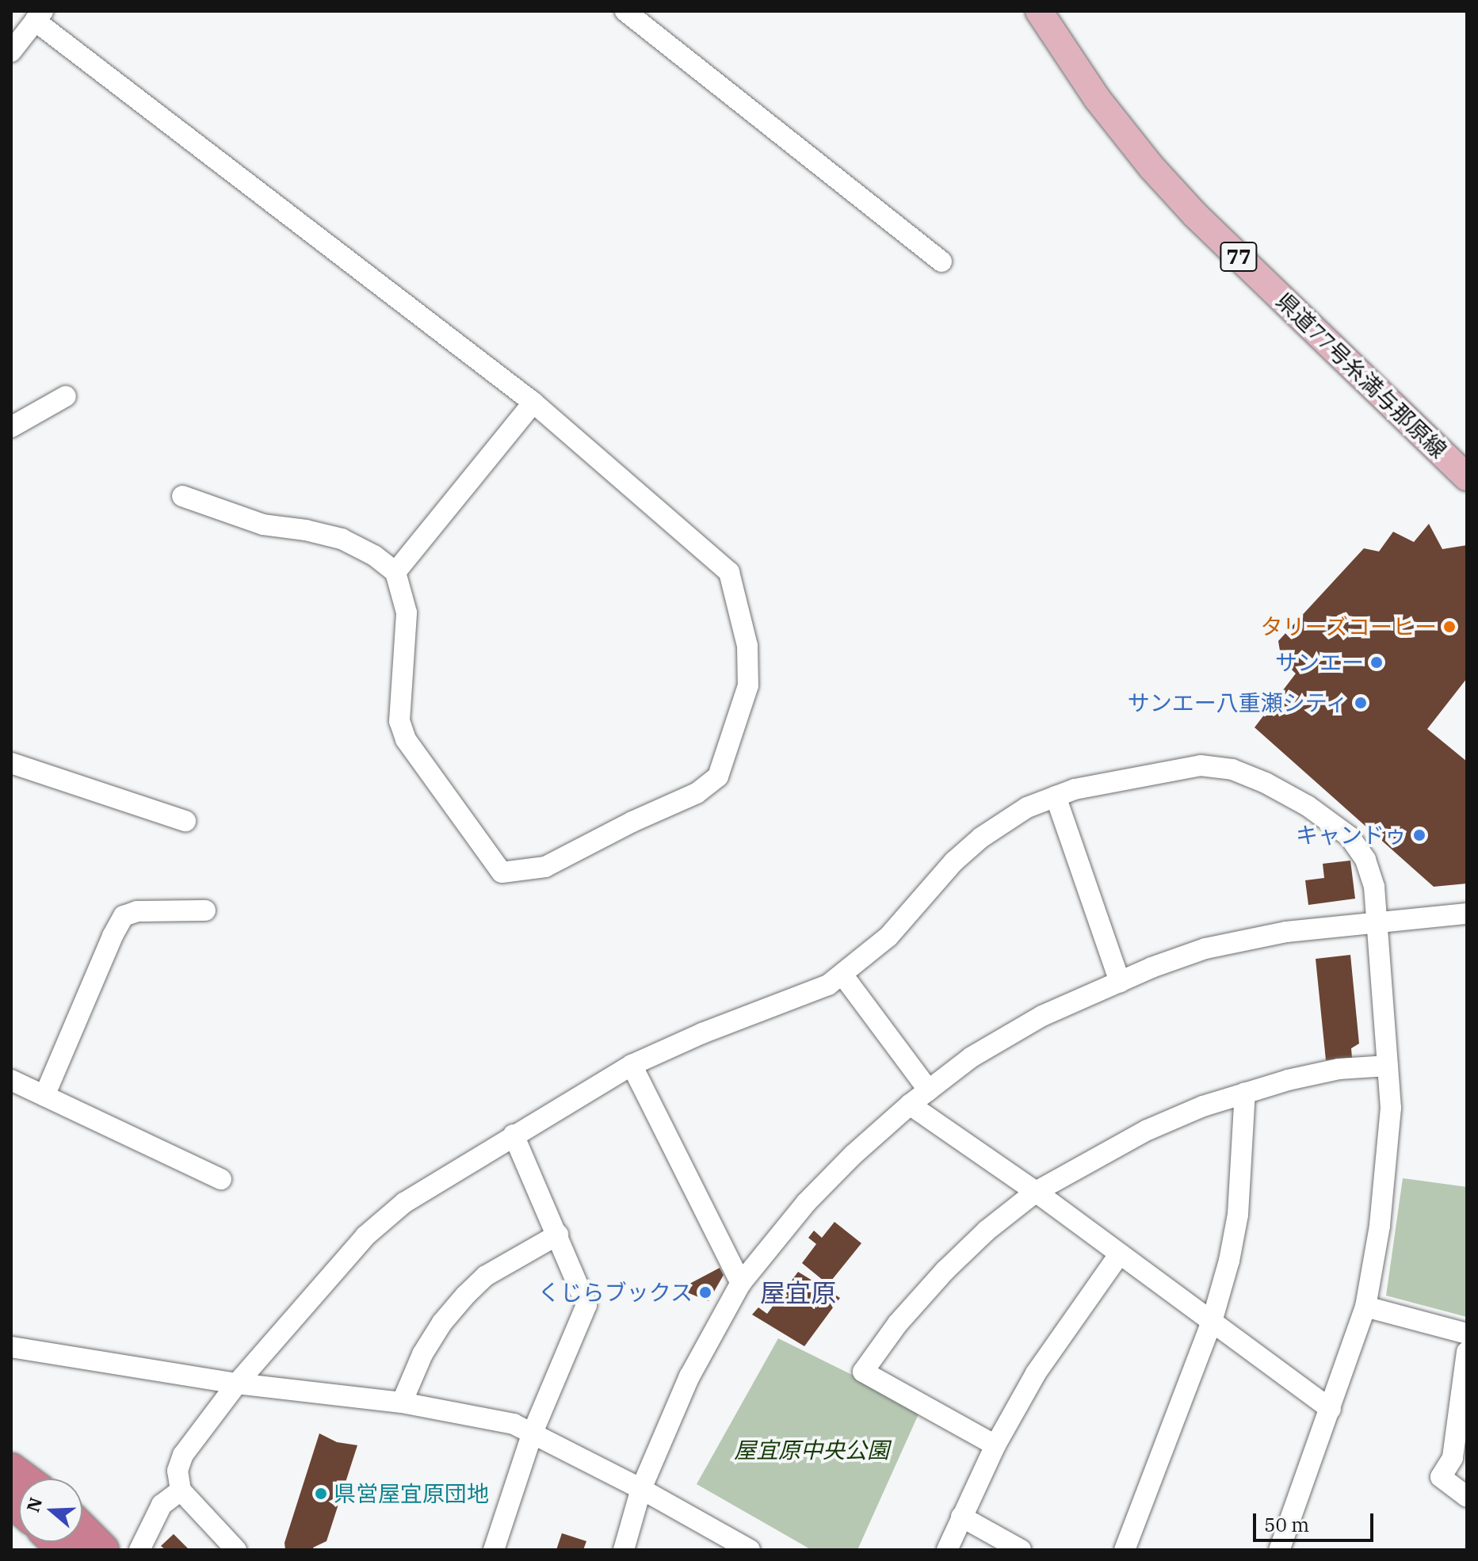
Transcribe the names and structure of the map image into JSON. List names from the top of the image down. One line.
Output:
{"streets":{"main road":["77","県道77号糸満与那原線"]},"districts":["屋宜原"],"parks":["屋宜原中央公園"],"places":["タリーズコーヒー","サンエー","サンエー八重瀬シティ","キャンドゥ","くじらブックス","県営屋宜原団地"],"scale_bar":"50 m","north":"left"}
